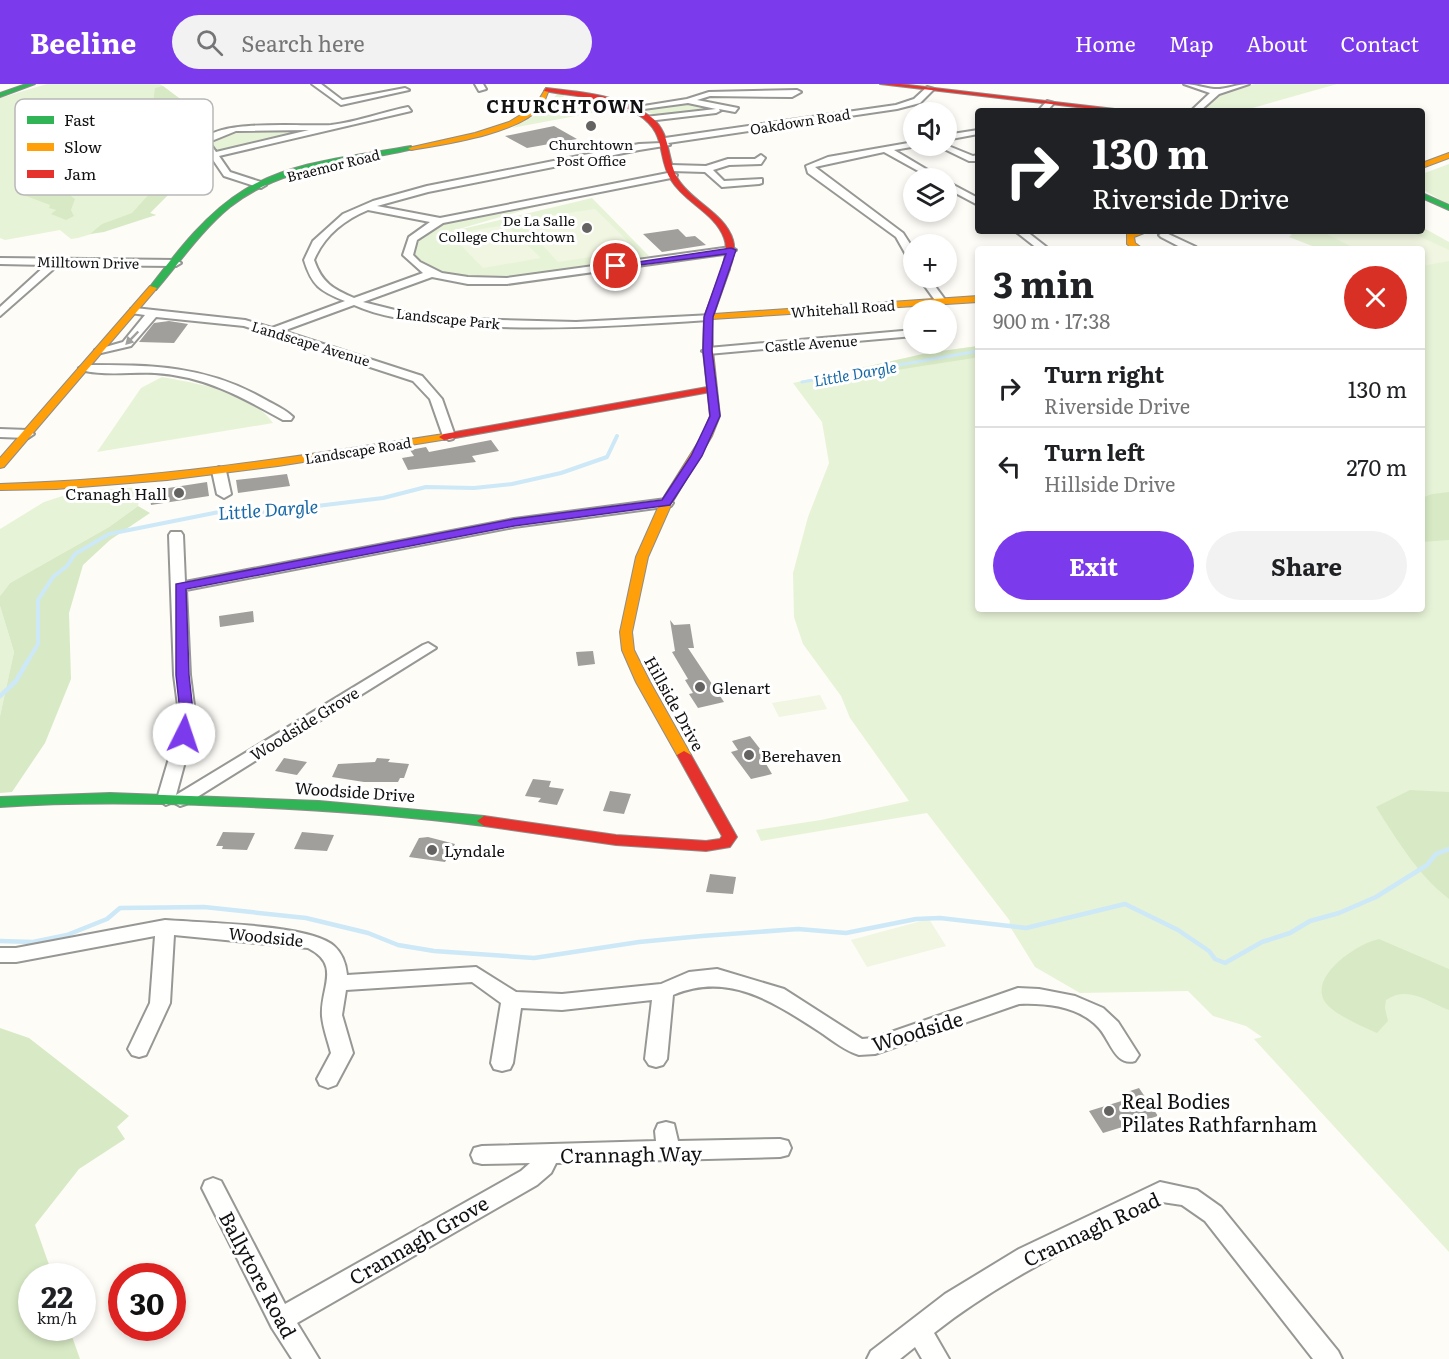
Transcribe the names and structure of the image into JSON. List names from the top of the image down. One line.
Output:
{"streets":{"street":["Oakdown Road","Braemor Road","Milltown Drive","Whitehall Road","Landscape Park","Landscape Avenue","Castle Avenue","Landscape Road","Hillside Drive","Woodside Grove","Woodside Drive","Woodside","Crannagh Way","Crannagh Road","Crannagh Grove","Ballytore Road"]},"crossings":[["Oakdown Road","Landscape Park"],["Braemor Road","Milltown Drive"],["Braemor Road","Landscape Avenue"],["Whitehall Road","Landscape Park"],["Whitehall Road","Hillside Drive"],["Landscape Park","Hillside Drive"],["Landscape Avenue","Landscape Road"],["Castle Avenue","Hillside Drive"],["Landscape Road","Hillside Drive"],["Hillside Drive","Woodside Drive"],["Woodside Grove","Woodside Drive"],["Crannagh Way","Crannagh Grove"],["Crannagh Grove","Ballytore Road"]],"districts":["CHURCHTOWN"],"water":["Little Dargle"],"places":["Churchtown Post Office","De La Salle College Churchtown","Cranagh Hall","Glenart","Berehaven","Lyndale","Real Bodies Pilates Rathfarnham"],"legend":["Fast","Slow","Jam"],"page":{"header":"Beeline","search":"Search here","nav":["Home","Map","About","Contact"],"map_buttons":["+","−"],"turn":["130 m","Riverside Drive"],"heading":["3 min","900 m · 17:38"],"list":[{"name":"Turn right","note":"Riverside Drive","value":"130 m"},{"name":"Turn left","note":"Hillside Drive","value":"270 m"}],"buttons":["Exit","Share"],"speed":"22 km/h","limit":"30"}}
